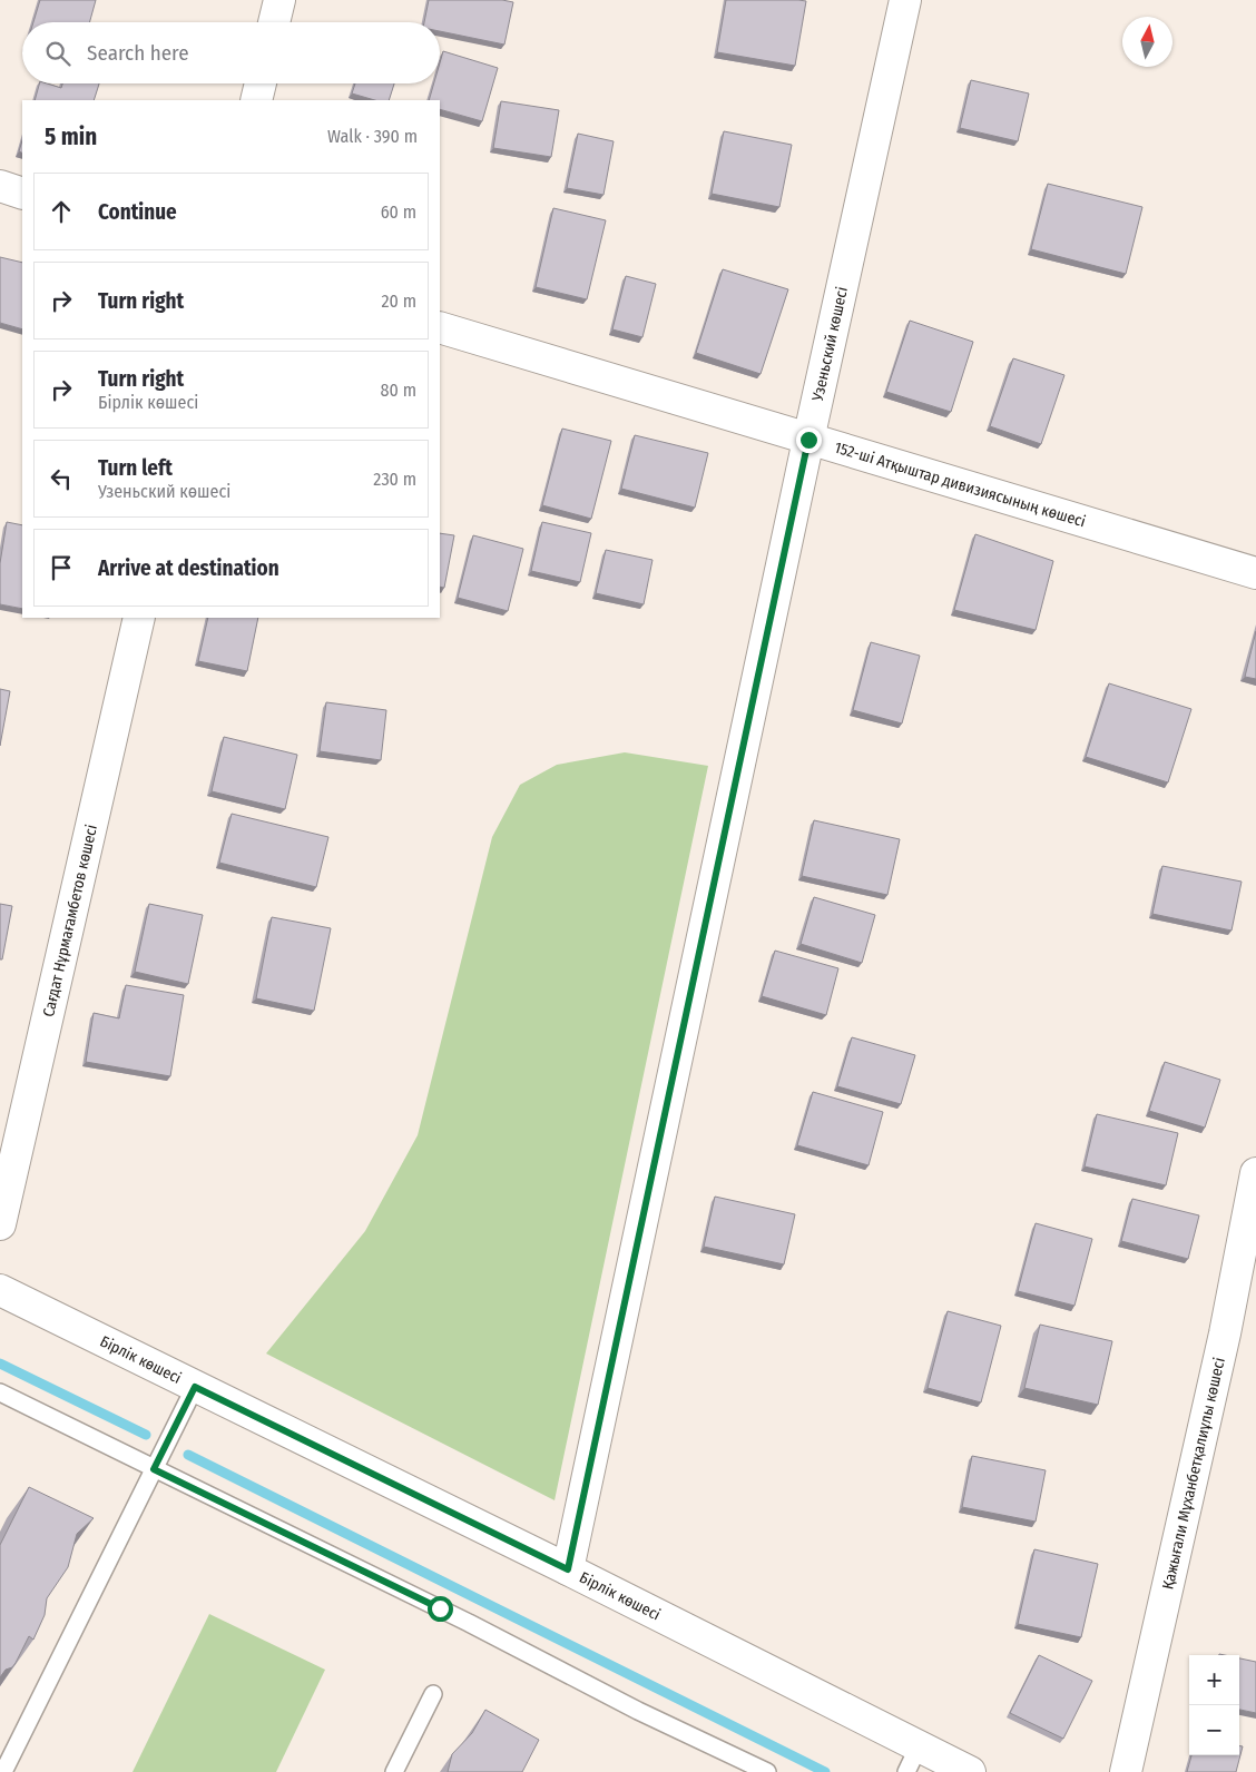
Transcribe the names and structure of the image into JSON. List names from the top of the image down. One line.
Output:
{"streets":{"street":["Узеньский көшесі","152-ші Атқыштар дивизиясының көшесі","Сағдат Нұрмағамбетов көшесі","Бірлік көшесі","Қажығали Мұханбетқалиұлы көшесі"]},"crossings":[["Узеньский көшесі","152-ші Атқыштар дивизиясының көшесі"],["Узеньский көшесі","Бірлік көшесі"]],"north":"top","page":{"search":"Search here","heading":["5 min","Walk · 390 m"],"list":[["Continue","60 m"],["Turn right","20 m"],["Turn right","Бірлік көшесі","80 m"],["Turn left","Узеньский көшесі","230 m"],"Arrive at destination"],"map_buttons":["+","−"]}}
